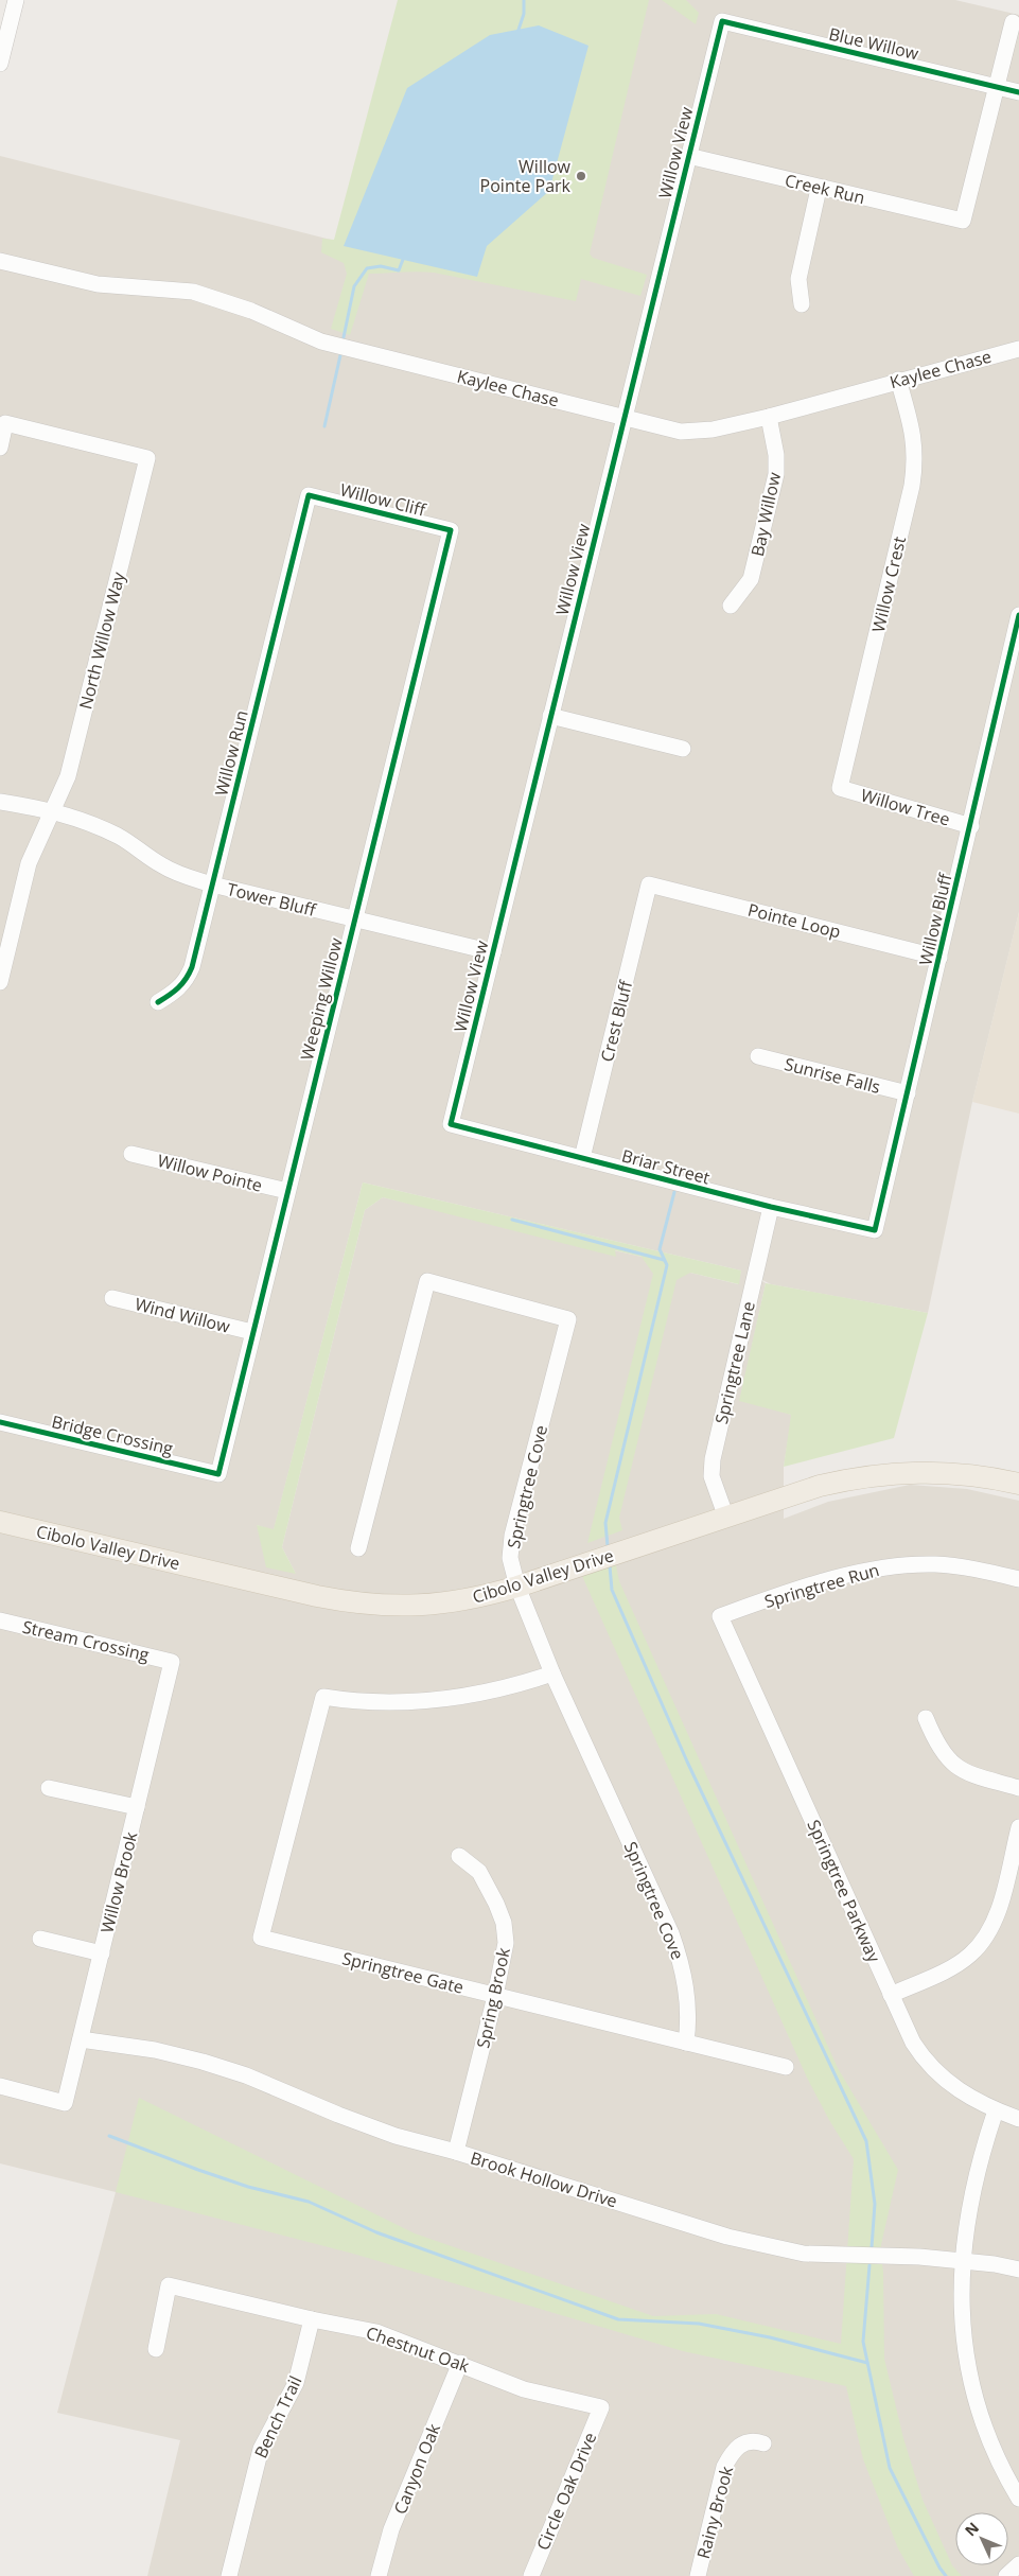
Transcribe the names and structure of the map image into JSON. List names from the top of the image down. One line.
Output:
{"streets":{"main road":["Cibolo Valley Drive"],"street":["Blue Willow","Willow View","Creek Run","Kaylee Chase","Willow Cliff","Bay Willow","Willow Crest","North Willow Way","Willow Run","Willow Tree","Tower Bluff","Willow Bluff","Pointe Loop","Weeping Willow","Crest Bluff","Sunrise Falls","Briar Street","Willow Pointe","Wind Willow","Springtree Lane","Bridge Crossing","Springtree Cove","Springtree Run","Stream Crossing","Willow Brook","Springtree Parkway","Springtree Gate","Spring Brook","Brook Hollow Drive","Chestnut Oak","Bench Trail","Canyon Oak","Circle Oak Drive","Rainy Brook"]},"crossings":[["Blue Willow","Willow View"],["Blue Willow","Creek Run"],["Willow View","Creek Run"],["Willow View","Kaylee Chase"],["Willow View","Tower Bluff"],["Willow View","Briar Street"],["Kaylee Chase","Bay Willow"],["Kaylee Chase","Willow Crest"],["Willow Cliff","Willow Run"],["Willow Cliff","Weeping Willow"],["Willow Crest","Willow Tree"],["North Willow Way","Tower Bluff"],["Willow Run","Tower Bluff"],["Willow Tree","Willow Bluff"],["Tower Bluff","Weeping Willow"],["Willow Bluff","Pointe Loop"],["Willow Bluff","Sunrise Falls"],["Willow Bluff","Briar Street"],["Pointe Loop","Crest Bluff"],["Weeping Willow","Willow Pointe"],["Weeping Willow","Wind Willow"],["Weeping Willow","Bridge Crossing"],["Crest Bluff","Briar Street"],["Briar Street","Springtree Lane"],["Springtree Lane","Cibolo Valley Drive"],["Springtree Cove","Cibolo Valley Drive"],["Springtree Cove","Springtree Gate"],["Springtree Run","Springtree Parkway"],["Stream Crossing","Willow Brook"],["Willow Brook","Brook Hollow Drive"],["Springtree Gate","Spring Brook"],["Spring Brook","Brook Hollow Drive"],["Chestnut Oak","Bench Trail"],["Chestnut Oak","Canyon Oak"],["Chestnut Oak","Circle Oak Drive"]],"places":["Willow Pointe Park"],"north":"top left"}
